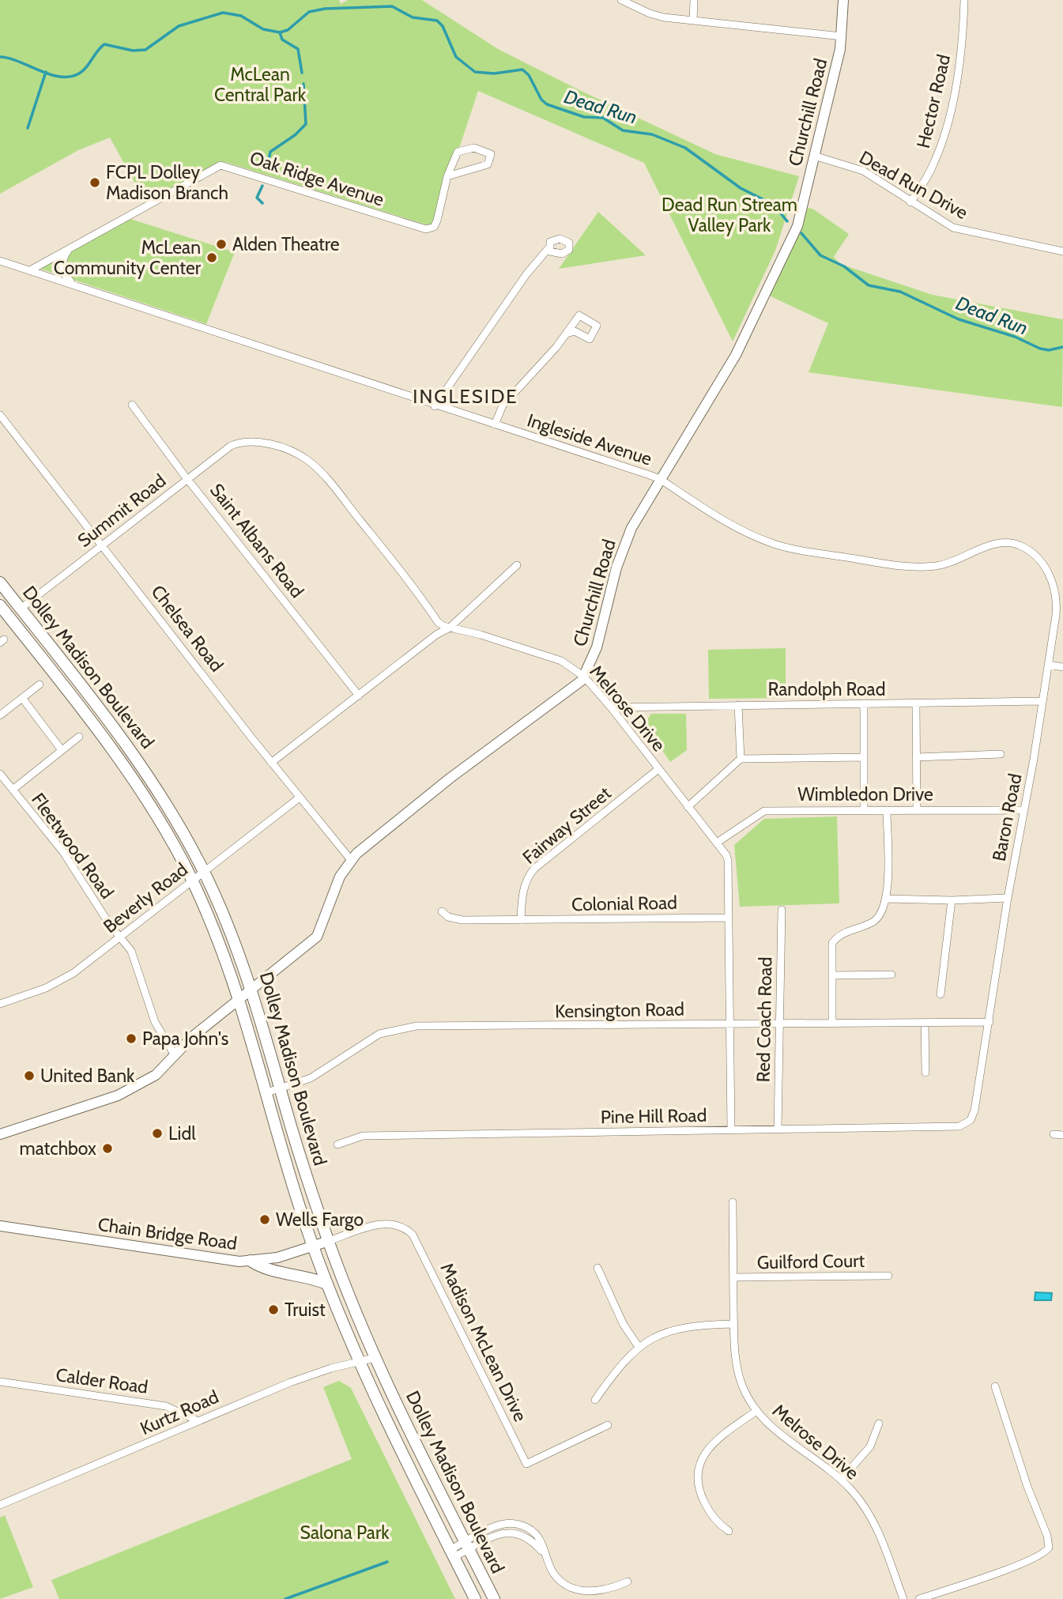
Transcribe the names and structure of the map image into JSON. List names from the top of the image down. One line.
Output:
{"streets":{"main road":["Dolley Madison Boulevard"],"street":["Hector Road","Churchill Road","Oak Ridge Avenue","Dead Run Drive","Ingleside Avenue","Summit Road","Saint Albans Road","Chelsea Road","Randolph Road","Melrose Drive","Wimbledon Drive","Baron Road","Fairway Street","Fleetwood Road","Beverly Road","Colonial Road","Kensington Road","Red Coach Road","Pine Hill Road","Chain Bridge Road","Guilford Court","Madison McLean Drive","Calder Road","Kurtz Road"]},"crossings":[["Hector Road","Dead Run Drive"],["Churchill Road","Dead Run Drive"],["Churchill Road","Ingleside Avenue"],["Churchill Road","Chelsea Road"],["Churchill Road","Dolley Madison Boulevard"],["Churchill Road","Melrose Drive"],["Churchill Road","Fleetwood Road"],["Oak Ridge Avenue","Ingleside Avenue"],["Ingleside Avenue","Baron Road"],["Summit Road","Saint Albans Road"],["Summit Road","Chelsea Road"],["Summit Road","Dolley Madison Boulevard"],["Summit Road","Melrose Drive"],["Chelsea Road","Beverly Road"],["Dolley Madison Boulevard","Beverly Road"],["Dolley Madison Boulevard","Kensington Road"],["Dolley Madison Boulevard","Chain Bridge Road"],["Dolley Madison Boulevard","Madison McLean Drive"],["Dolley Madison Boulevard","Kurtz Road"],["Randolph Road","Melrose Drive"],["Randolph Road","Baron Road"],["Melrose Drive","Wimbledon Drive"],["Melrose Drive","Fairway Street"],["Melrose Drive","Colonial Road"],["Melrose Drive","Kensington Road"],["Melrose Drive","Pine Hill Road"],["Melrose Drive","Guilford Court"],["Wimbledon Drive","Baron Road"],["Baron Road","Kensington Road"],["Baron Road","Pine Hill Road"],["Fairway Street","Colonial Road"],["Fleetwood Road","Beverly Road"],["Kensington Road","Red Coach Road"],["Red Coach Road","Pine Hill Road"],["Chain Bridge Road","Madison McLean Drive"],["Calder Road","Kurtz Road"]],"districts":["INGLESIDE"],"water":["Dead Run"],"parks":["McLean Central Park","Dead Run Stream Valley Park","Salona Park"],"places":["FCPL Dolley Madison Branch","Alden Theatre","McLean Community Center","Papa John's","United Bank","Lidl","matchbox","Wells Fargo","Truist"]}
